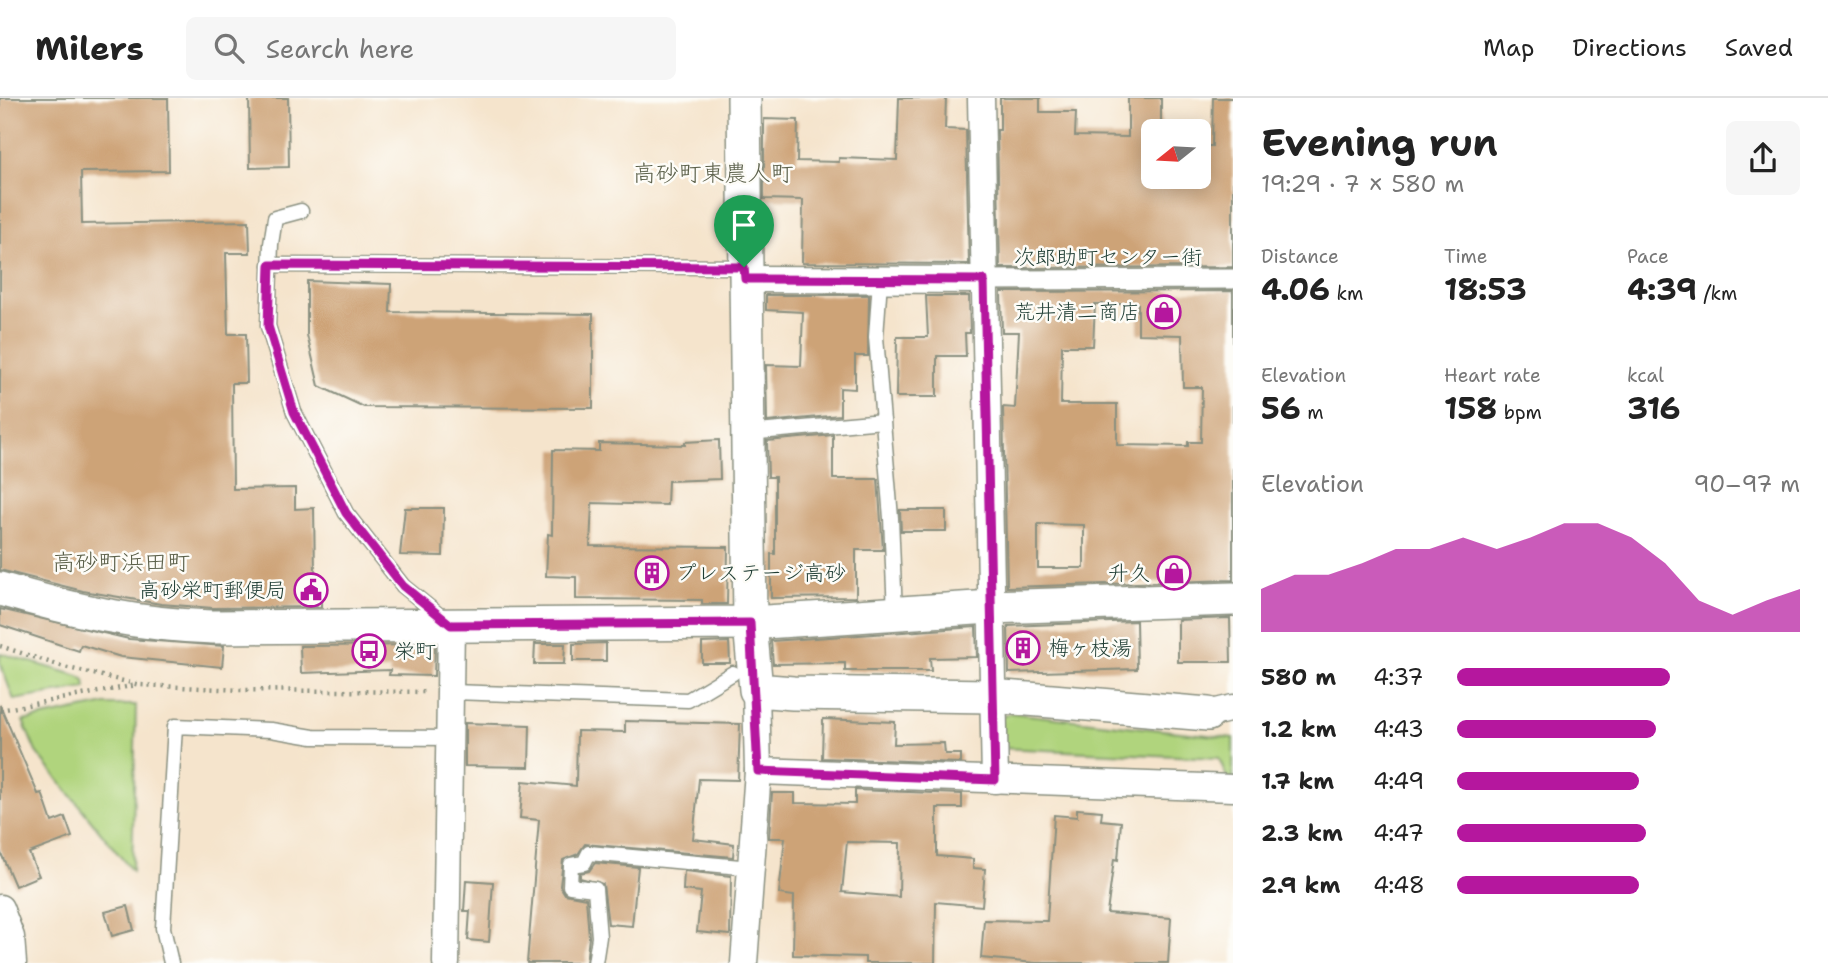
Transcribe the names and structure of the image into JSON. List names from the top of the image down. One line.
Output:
{"streets":{"street":["次郎助町センター街"]},"districts":["高砂町東農人町","高砂町浜田町"],"places":{"shop":["荒井清二商店","升久"],"building":["プレステージ高砂","梅ヶ枝湯"],"public building":["高砂栄町郵便局"],"bus stop":["栄町"]},"north":"left","page":{"header":"Milers","search":"Search here","nav":["Map","Directions","Saved"],"heading":["Evening run","19:29 · 7 × 580 m"],"stats":[["Distance","4.06 km"],["Time","18:53"],["Pace","4:39 /km"],["Elevation","56 m"],["Heart rate","158 bpm"],["kcal","316"]],"chart":["Elevation","90–97 m"],"list":[{"name":"580 m","note":"4:37"},{"name":"1.2 km","note":"4:43"},{"name":"1.7 km","note":"4:49"},{"name":"2.3 km","note":"4:47"},{"name":"2.9 km","note":"4:48"}]}}
